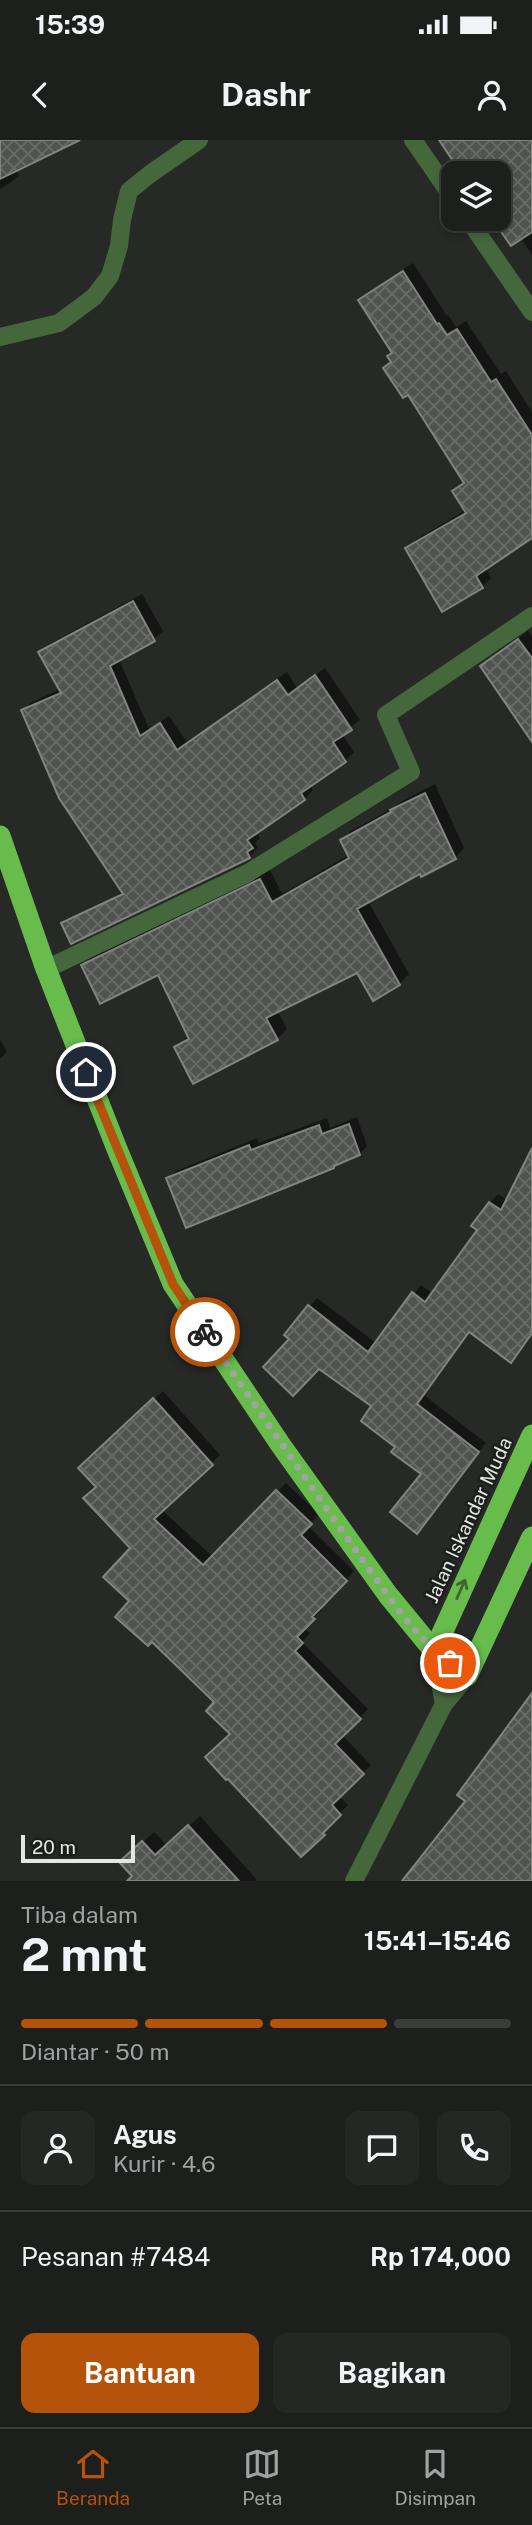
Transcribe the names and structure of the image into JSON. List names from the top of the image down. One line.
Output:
{"streets":{"highway":["Jalan Iskandar Muda"]},"scale_bar":"20 m","page":{"status":"15:39","header":"Dashr","scale":"20 m","heading":["2 mnt","Tiba dalam","15:41–15:46"],"panel":["Agus","Kurir · 4.6","Pesanan #7484","Rp 174,000"],"bar":"Diantar · 50 m","buttons":["Bantuan","Bagikan"],"tabs":["Beranda","Peta","Disimpan"]}}
